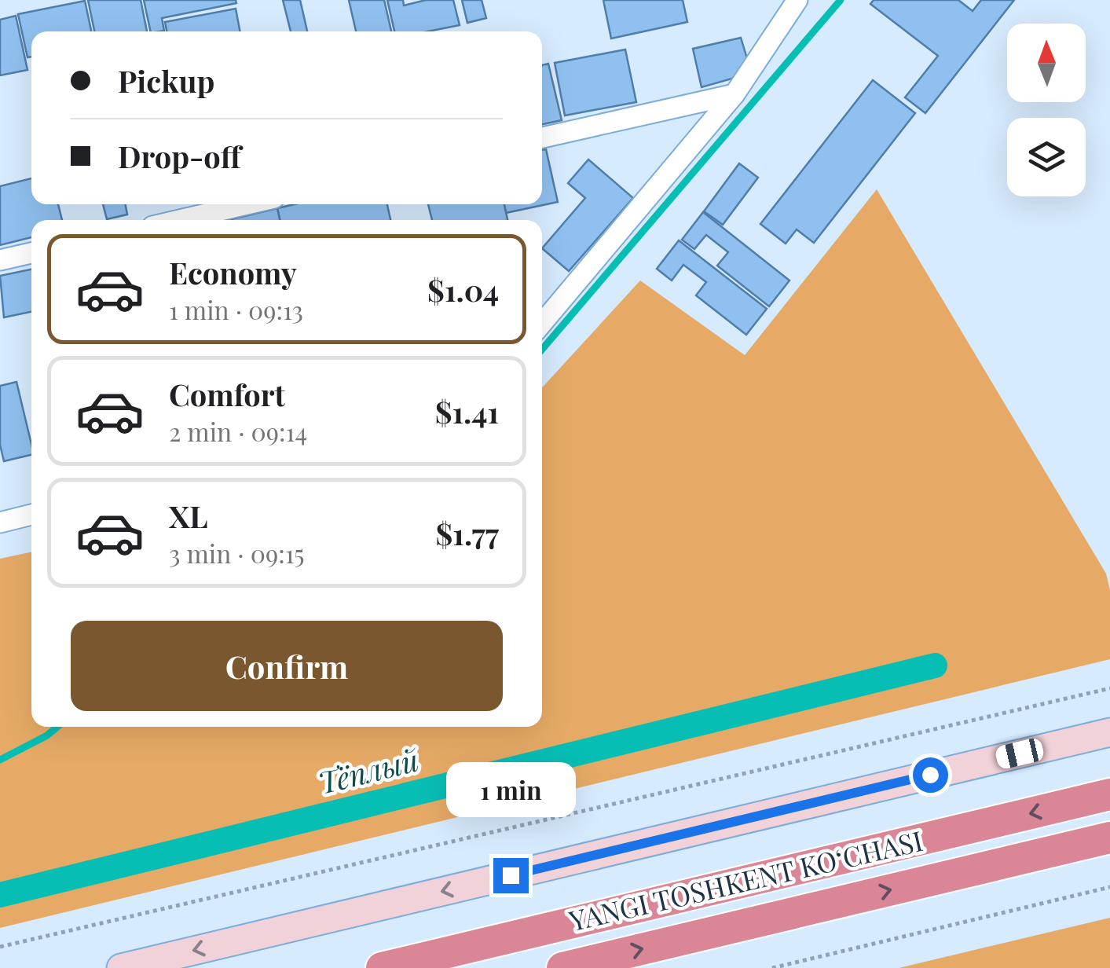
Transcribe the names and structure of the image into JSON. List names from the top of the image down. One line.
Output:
{"streets":{"highway":["YANGI TOSHKENT KO‘CHASI"]},"water":["Тёплый"],"north":"top","page":{"banner":["Pickup","Drop-off"],"list":[{"name":"Economy","note":"1 min · 09:13","value":"$1.04"},{"name":"Comfort","note":"2 min · 09:14","value":"$1.41"},{"name":"XL","note":"3 min · 09:15","value":"$1.77"}],"buttons":"Confirm","bubble":"1 min"}}
